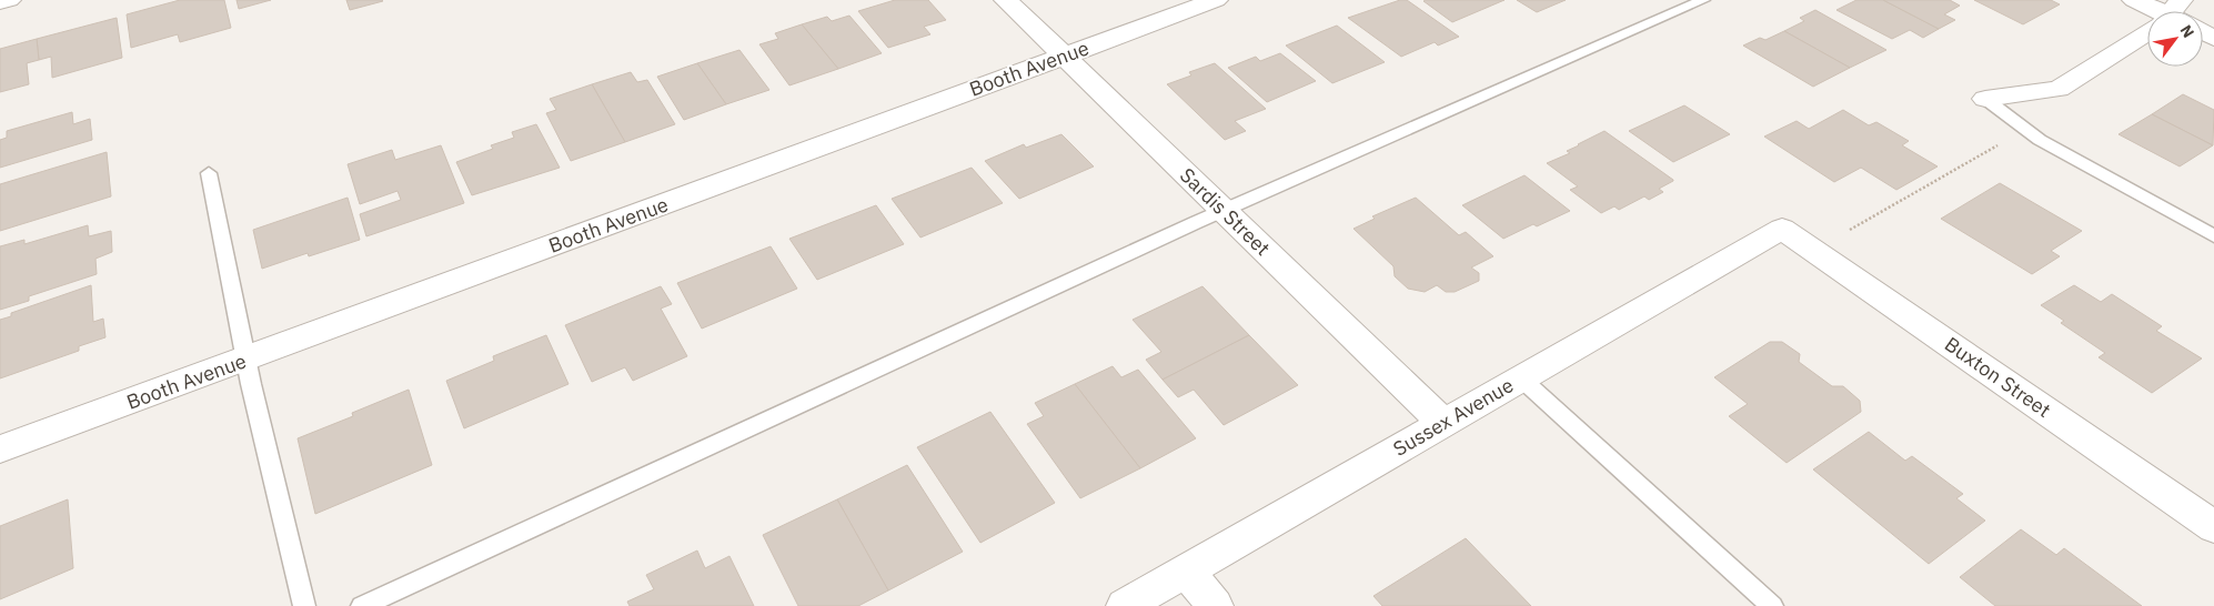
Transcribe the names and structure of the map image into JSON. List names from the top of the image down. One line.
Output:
{"streets":{"street":["Booth Avenue","Sardis Street","Buxton Street","Sussex Avenue"]},"crossings":[["Booth Avenue","Sardis Street"],["Sardis Street","Sussex Avenue"],["Buxton Street","Sussex Avenue"]],"north":"top right"}
